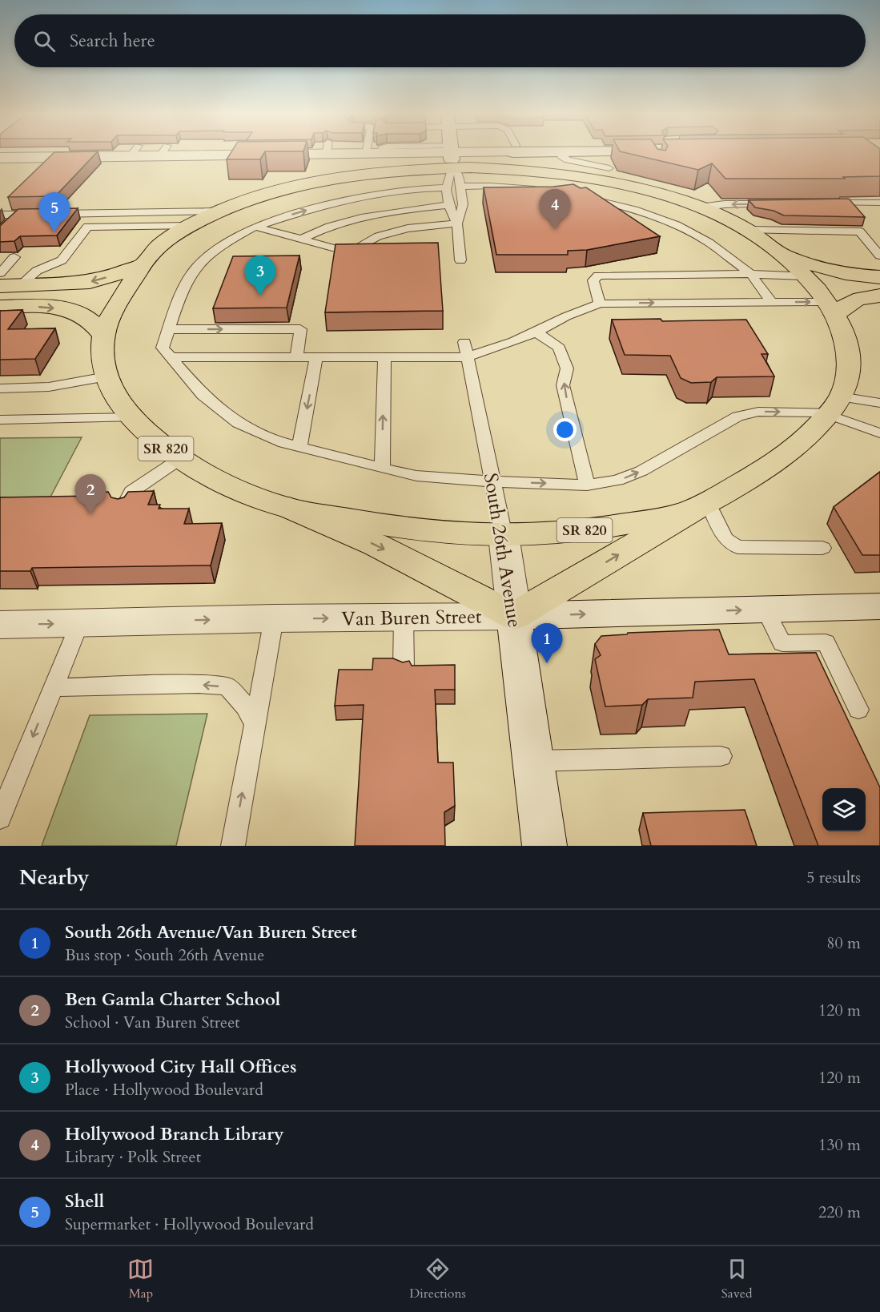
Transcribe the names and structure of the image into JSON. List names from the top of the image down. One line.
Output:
{"streets":{"main road":["SR 820"],"street":["South 26th Avenue","Van Buren Street"]},"crossings":[["SR 820","South 26th Avenue"],["South 26th Avenue","Van Buren Street"]],"one_way":["Van Buren Street"],"page":{"search":"Search here","pins":["4","5","3","2","1"],"heading":["Nearby","5 results"],"list":[{"mark":"1","name":"South 26th Avenue/Van Buren Street","note":"Bus stop · South 26th Avenue","value":"80 m"},{"mark":"2","name":"Ben Gamla Charter School","note":"School · Van Buren Street","value":"120 m"},{"mark":"3","name":"Hollywood City Hall Offices","note":"Place · Hollywood Boulevard","value":"120 m"},{"mark":"4","name":"Hollywood Branch Library","note":"Library · Polk Street","value":"130 m"},{"mark":"5","name":"Shell","note":"Supermarket · Hollywood Boulevard","value":"220 m"}],"nav":["Map","Directions","Saved"]}}
